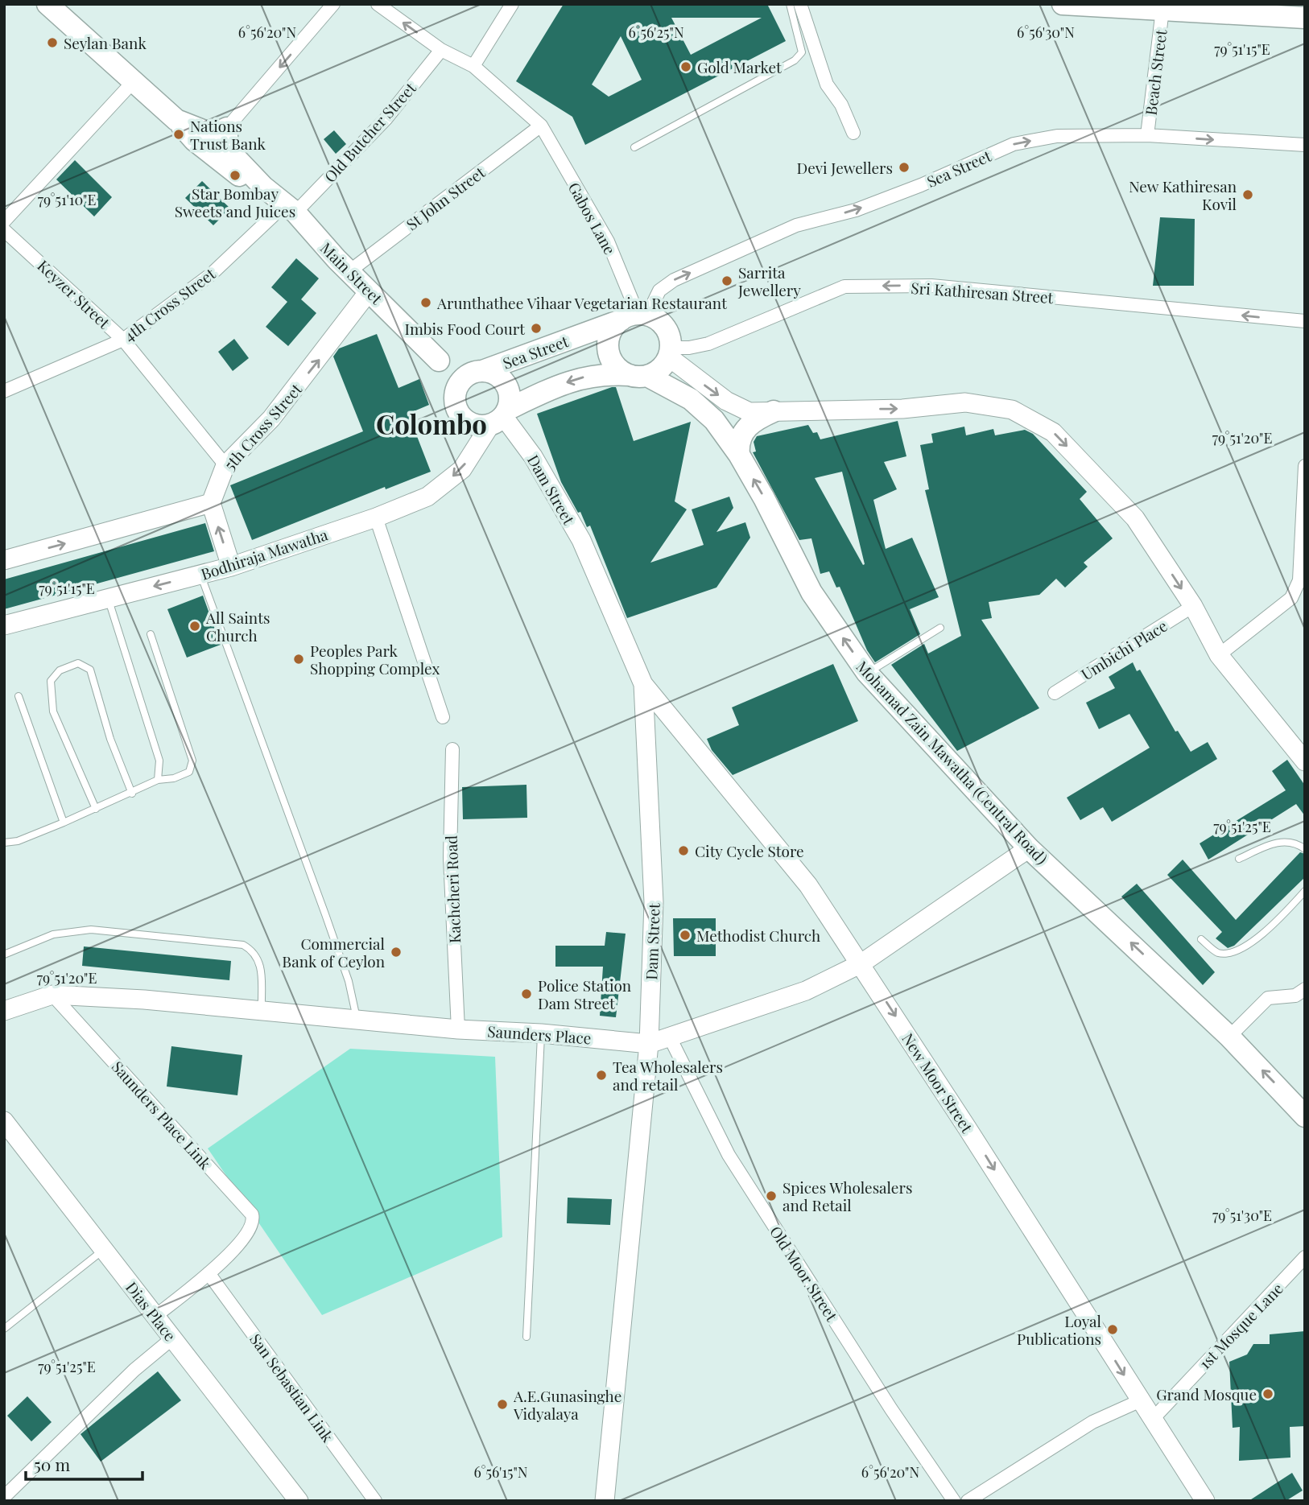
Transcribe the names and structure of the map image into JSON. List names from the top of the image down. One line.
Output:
{"streets":{"main road":["Sea Street","Main Street","Mohamad Zain Mawatha (Central Road)"],"street":["Beach Street","Old Butcher Street","St John Street","Gabos Lane","Sri Kathiresan Street","Keyzer Street","4th Cross Street","5th Cross Street","Dam Street","Bodhiraja Mawatha","Umbichi Place","Kachcheri Road","Saunders Place","New Moor Street","Saunders Place Link","Old Moor Street","Dias Place","1st Mosque Lane","San Sebastian Link"]},"crossings":[["Beach Street","Sea Street"],["Old Butcher Street","Gabos Lane"],["Old Butcher Street","Main Street"],["Old Butcher Street","4th Cross Street"],["Sea Street","Gabos Lane"],["Sea Street","Main Street"],["Sea Street","Sri Kathiresan Street"],["Sea Street","Dam Street"],["Sea Street","Bodhiraja Mawatha"],["Sea Street","Mohamad Zain Mawatha (Central Road)"],["St John Street","Gabos Lane"],["St John Street","Main Street"],["Gabos Lane","Sri Kathiresan Street"],["Gabos Lane","Mohamad Zain Mawatha (Central Road)"],["Main Street","4th Cross Street"],["Main Street","5th Cross Street"],["Main Street","Dam Street"],["Main Street","Bodhiraja Mawatha"],["Sri Kathiresan Street","Mohamad Zain Mawatha (Central Road)"],["Keyzer Street","4th Cross Street"],["Keyzer Street","5th Cross Street"],["Dam Street","Bodhiraja Mawatha"],["Dam Street","Saunders Place"],["Dam Street","New Moor Street"],["Mohamad Zain Mawatha (Central Road)","Saunders Place"],["Kachcheri Road","Saunders Place"],["Saunders Place","New Moor Street"],["Saunders Place","Saunders Place Link"],["Saunders Place","Old Moor Street"],["New Moor Street","1st Mosque Lane"],["Saunders Place Link","San Sebastian Link"]],"one_way":["Sea Street","Sri Kathiresan Street","5th Cross Street","Mohamad Zain Mawatha (Central Road)","New Moor Street"],"districts":["Colombo"],"places":["Seylan Bank","Gold Market","Nations Trust Bank","Devi Jewellers","Star Bombay Sweets and Juices","New Kathiresan Kovil","Sarrita Jewellery","Arunthathee Vihaar Vegetarian Restaurant","Imbis Food Court","All Saints Church","Peoples Park Shopping Complex","City Cycle Store","Methodist Church","Commercial Bank of Ceylon","Police Station Dam Street","Tea Wholesalers and retail","Spices Wholesalers and Retail","Loyal Publications","Grand Mosque","A.E.Gunasinghe Vidyalaya"],"scale_bar":"50 m","coordinates":["6°56'20\"N","6°56'25\"N","6°56'30\"N","79°51'15\"E","79°51'10\"E","79°51'20\"E","79°51'25\"E","79°51'30\"E","6°56'15\"N"]}
